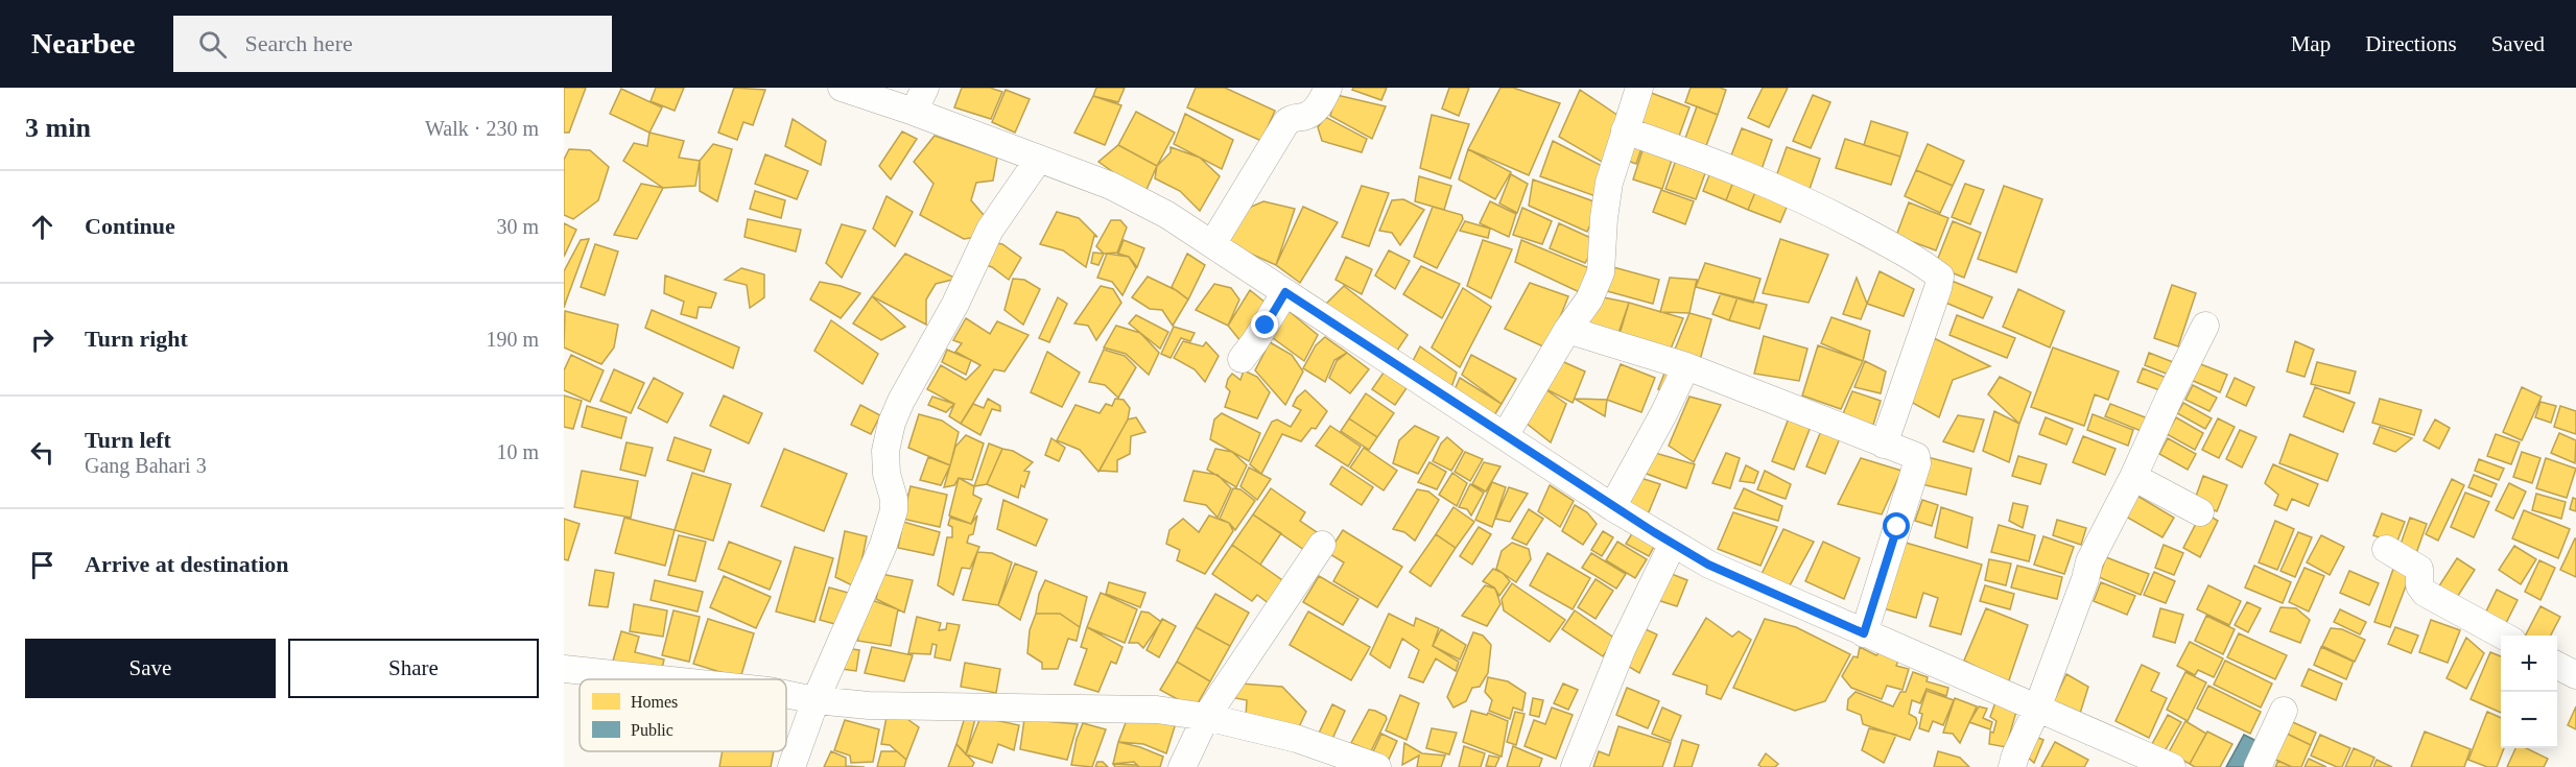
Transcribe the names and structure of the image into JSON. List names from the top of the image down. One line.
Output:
{"legend":["Homes","Public"],"page":{"header":"Nearbee","search":"Search here","nav":["Map","Directions","Saved"],"heading":["3 min","Walk · 230 m"],"list":[["Continue","30 m"],["Turn right","190 m"],["Turn left","Gang Bahari 3","10 m"],"Arrive at destination"],"buttons":["Save","Share"],"map_buttons":["+","−"]}}
